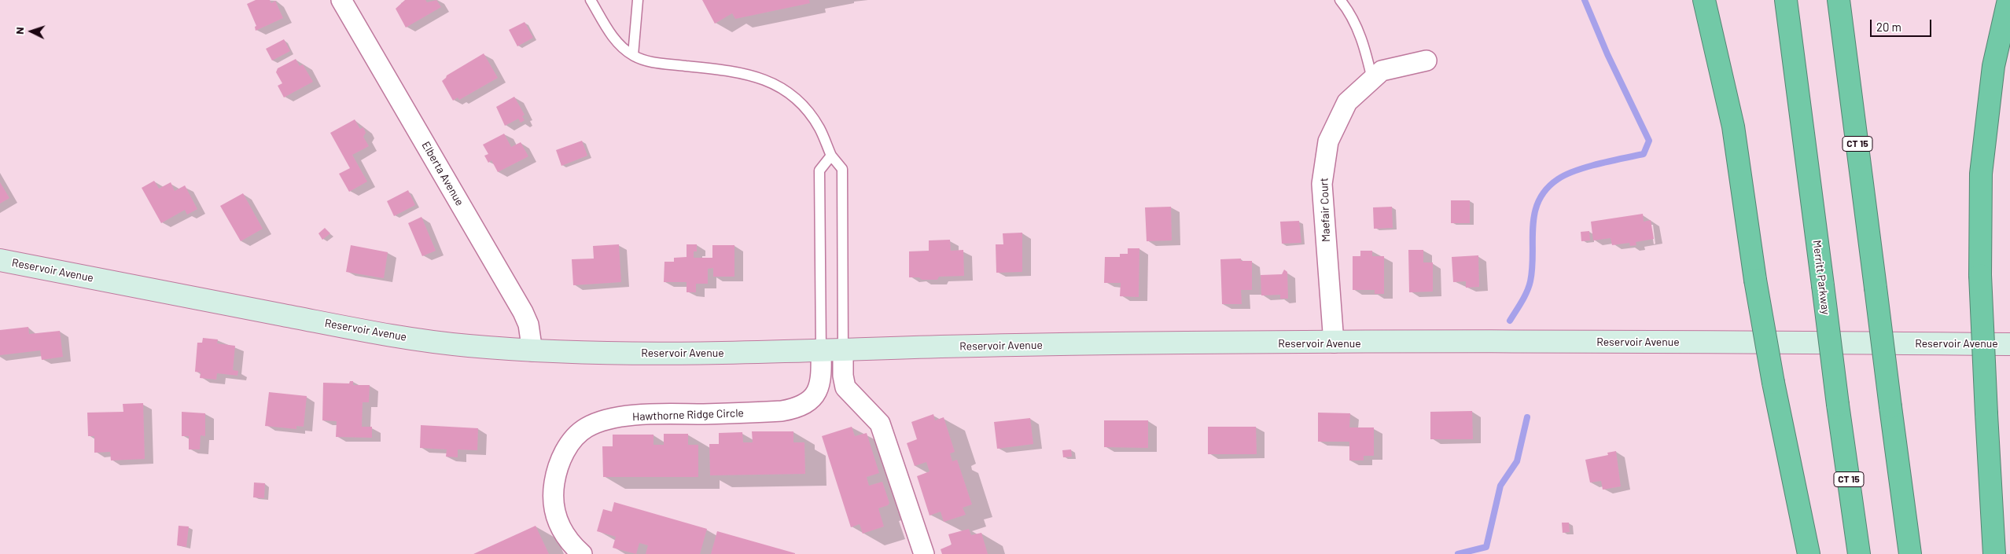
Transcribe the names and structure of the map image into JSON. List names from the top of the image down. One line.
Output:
{"streets":{"highway":["CT 15","Merritt Parkway"],"main road":["Reservoir Avenue"],"street":["Elberta Avenue","Maefair Court","Hawthorne Ridge Circle"]},"crossings":[["Elberta Avenue","Reservoir Avenue"],["Maefair Court","Reservoir Avenue"],["Reservoir Avenue","Hawthorne Ridge Circle"]],"scale_bar":"20 m","north":"left"}
